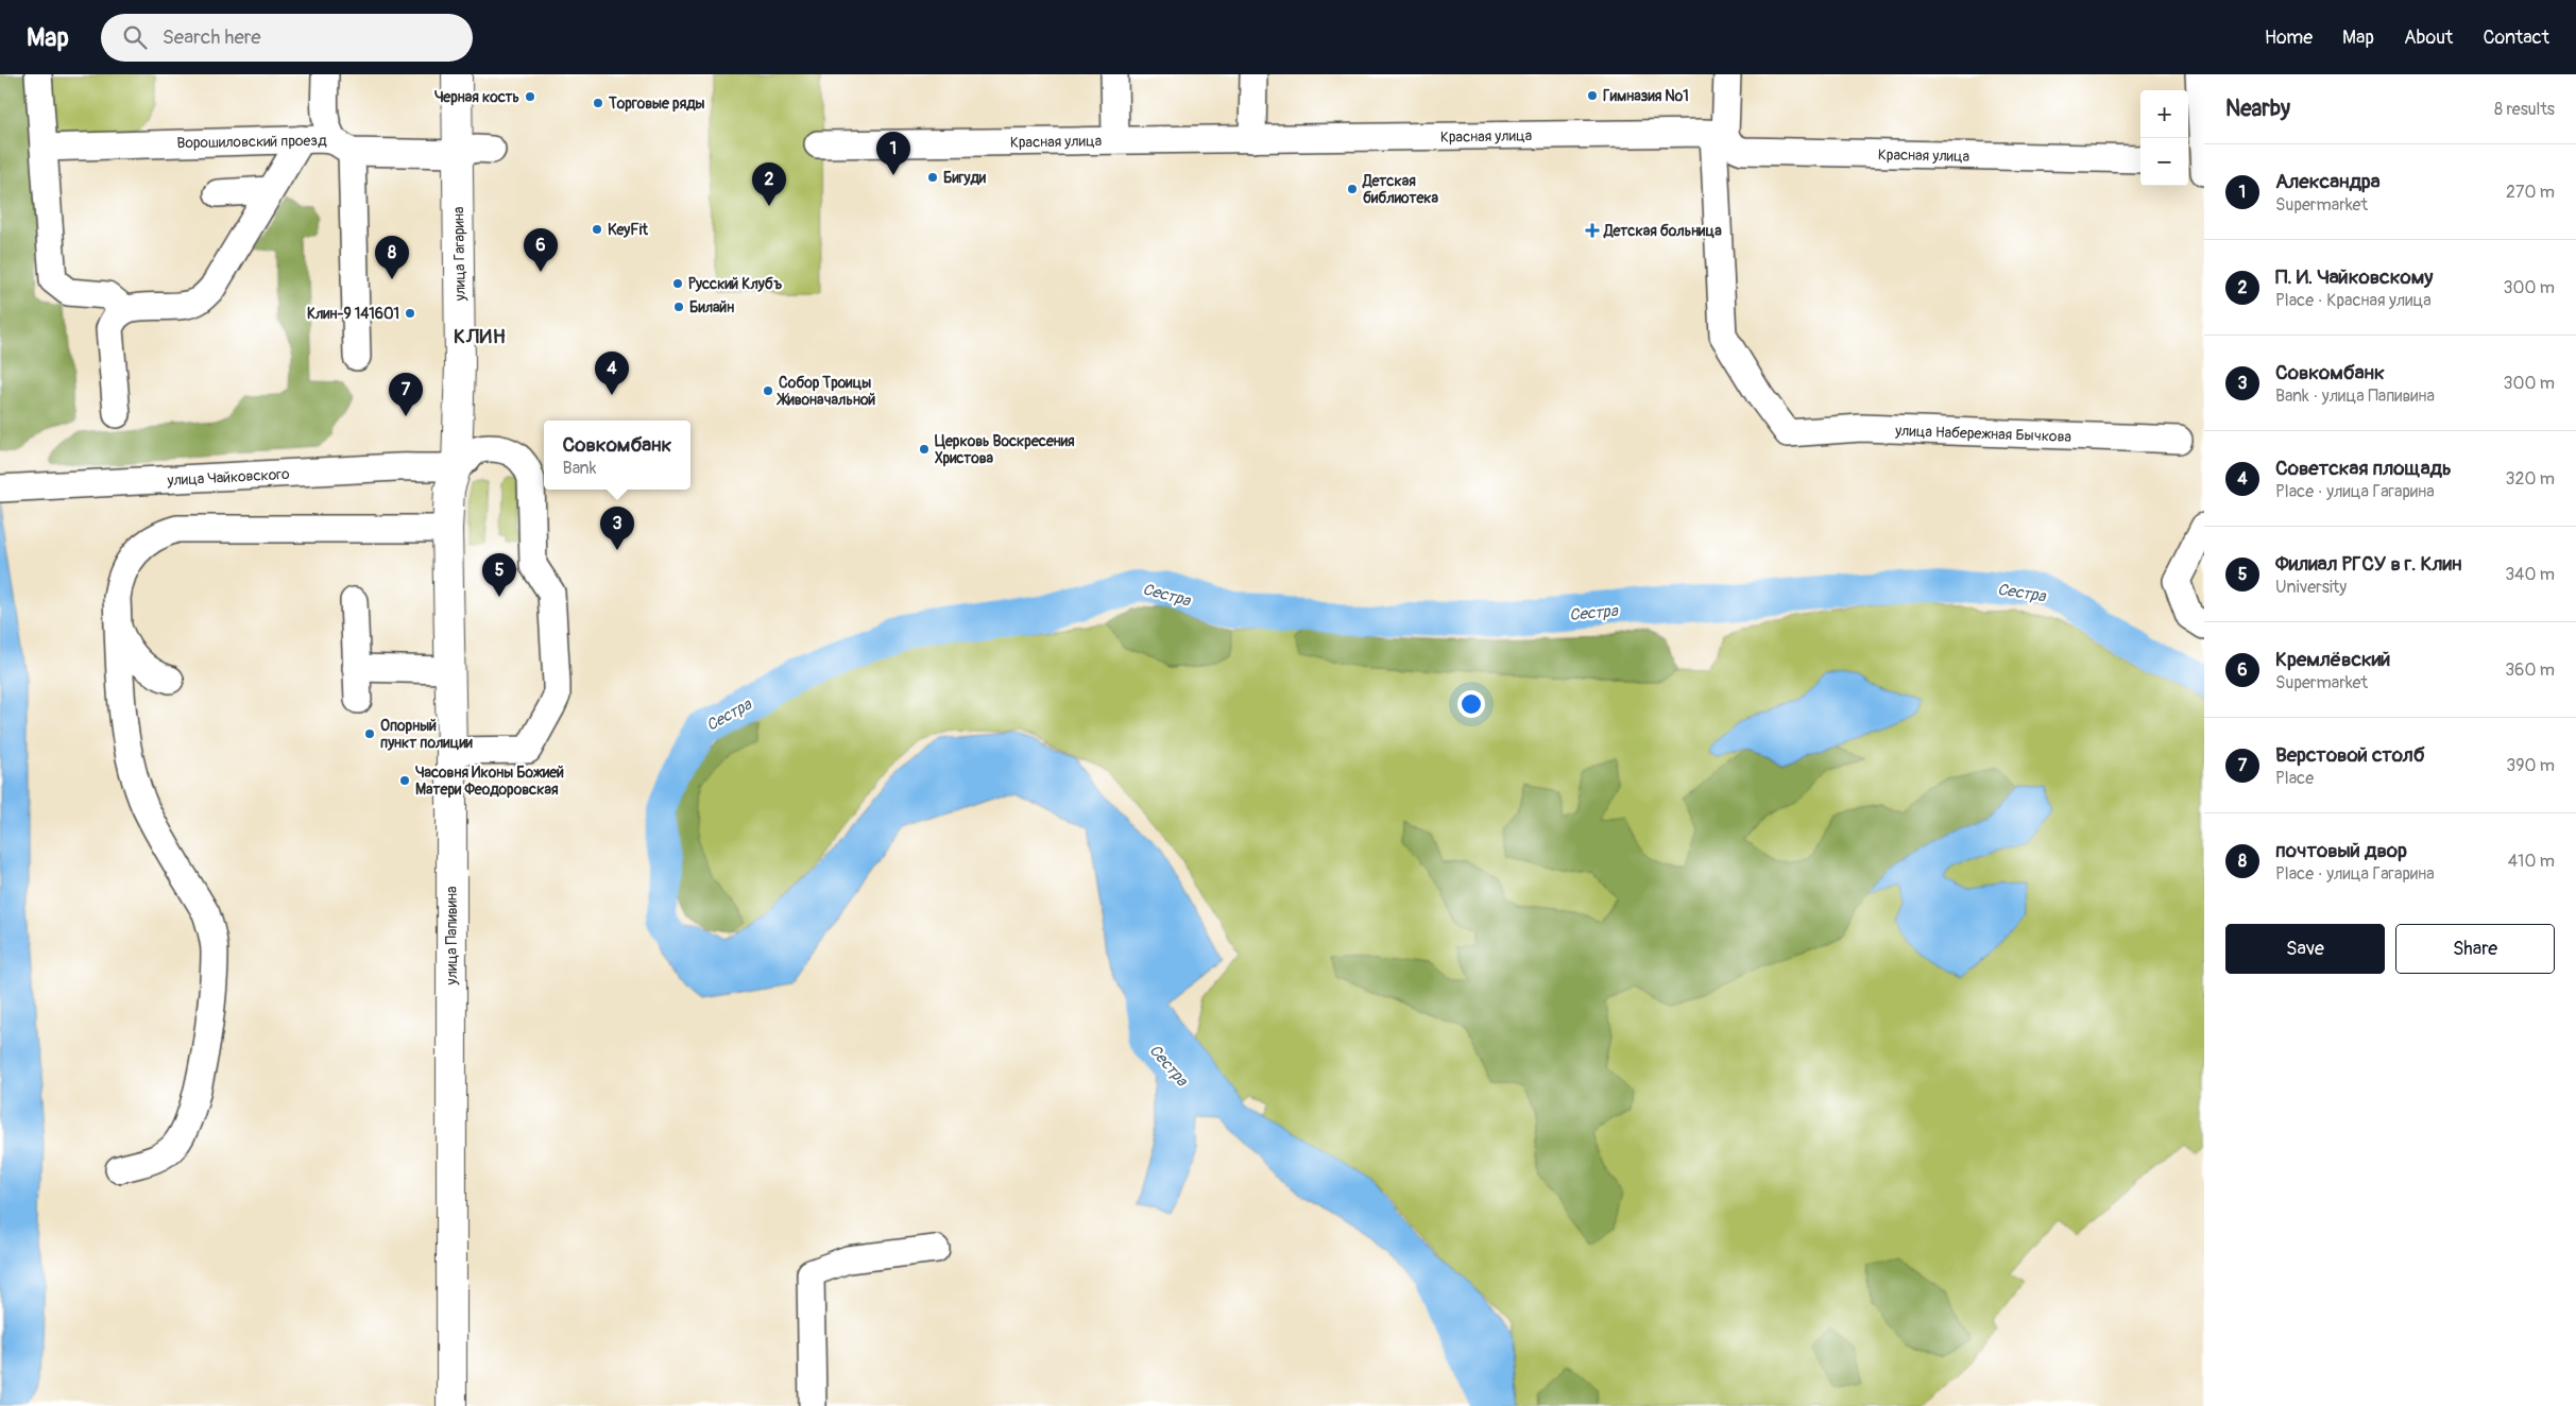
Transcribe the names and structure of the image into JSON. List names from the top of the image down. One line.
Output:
{"streets":{"highway":["улица Гагарина","улица Папивина"],"street":["Красная улица","Ворошиловский проезд","улица Набережная Бычкова","улица Чайковского"]},"crossings":[["Красная улица","улица Набережная Бычкова"],["Ворошиловский проезд","улица Гагарина"],["улица Гагарина","улица Чайковского"],["улица Гагарина","улица Папивина"],["улица Чайковского","улица Папивина"]],"districts":["КЛИН"],"water":["Сестра"],"places":{"other":["Гимназия №1","Черная кость","Tорговые ряды","Бигуди","Детская библиотека","KeyFit","Русский Клубъ","Билайн","Клин-9 141601","Собор Троицы Живоначальной","Церковь Воскресения Христова","Опорный пункт полиции","Часовня Иконы Божией Матери Феодоровская"],"health":["Детская больница"]},"page":{"header":"Map","search":"Search here","nav":["Home","Map","About","Contact"],"heading":["Nearby","8 results"],"map_buttons":["+","−"],"pins":["1","2","6","8","4","7","3","5"],"list":[{"mark":"1","name":"Александра","note":"Supermarket","value":"270 m"},{"mark":"2","name":"П. И. Чайковскому","note":"Place · Красная улица","value":"300 m"},{"mark":"3","name":"Совкомбанк","note":"Bank · улица Папивина","value":"300 m"},{"mark":"4","name":"Советская площадь","note":"Place · улица Гагарина","value":"320 m"},{"mark":"5","name":"Филиал РГСУ в г. Клин","note":"University","value":"340 m"},{"mark":"6","name":"Кремлёвский","note":"Supermarket","value":"360 m"},{"mark":"7","name":"Верстовой столб","note":"Place","value":"390 m"},{"mark":"8","name":"почтовый двор","note":"Place · улица Гагарина","value":"410 m"}],"popup":["Совкомбанк","Bank"],"buttons":["Save","Share"]}}
